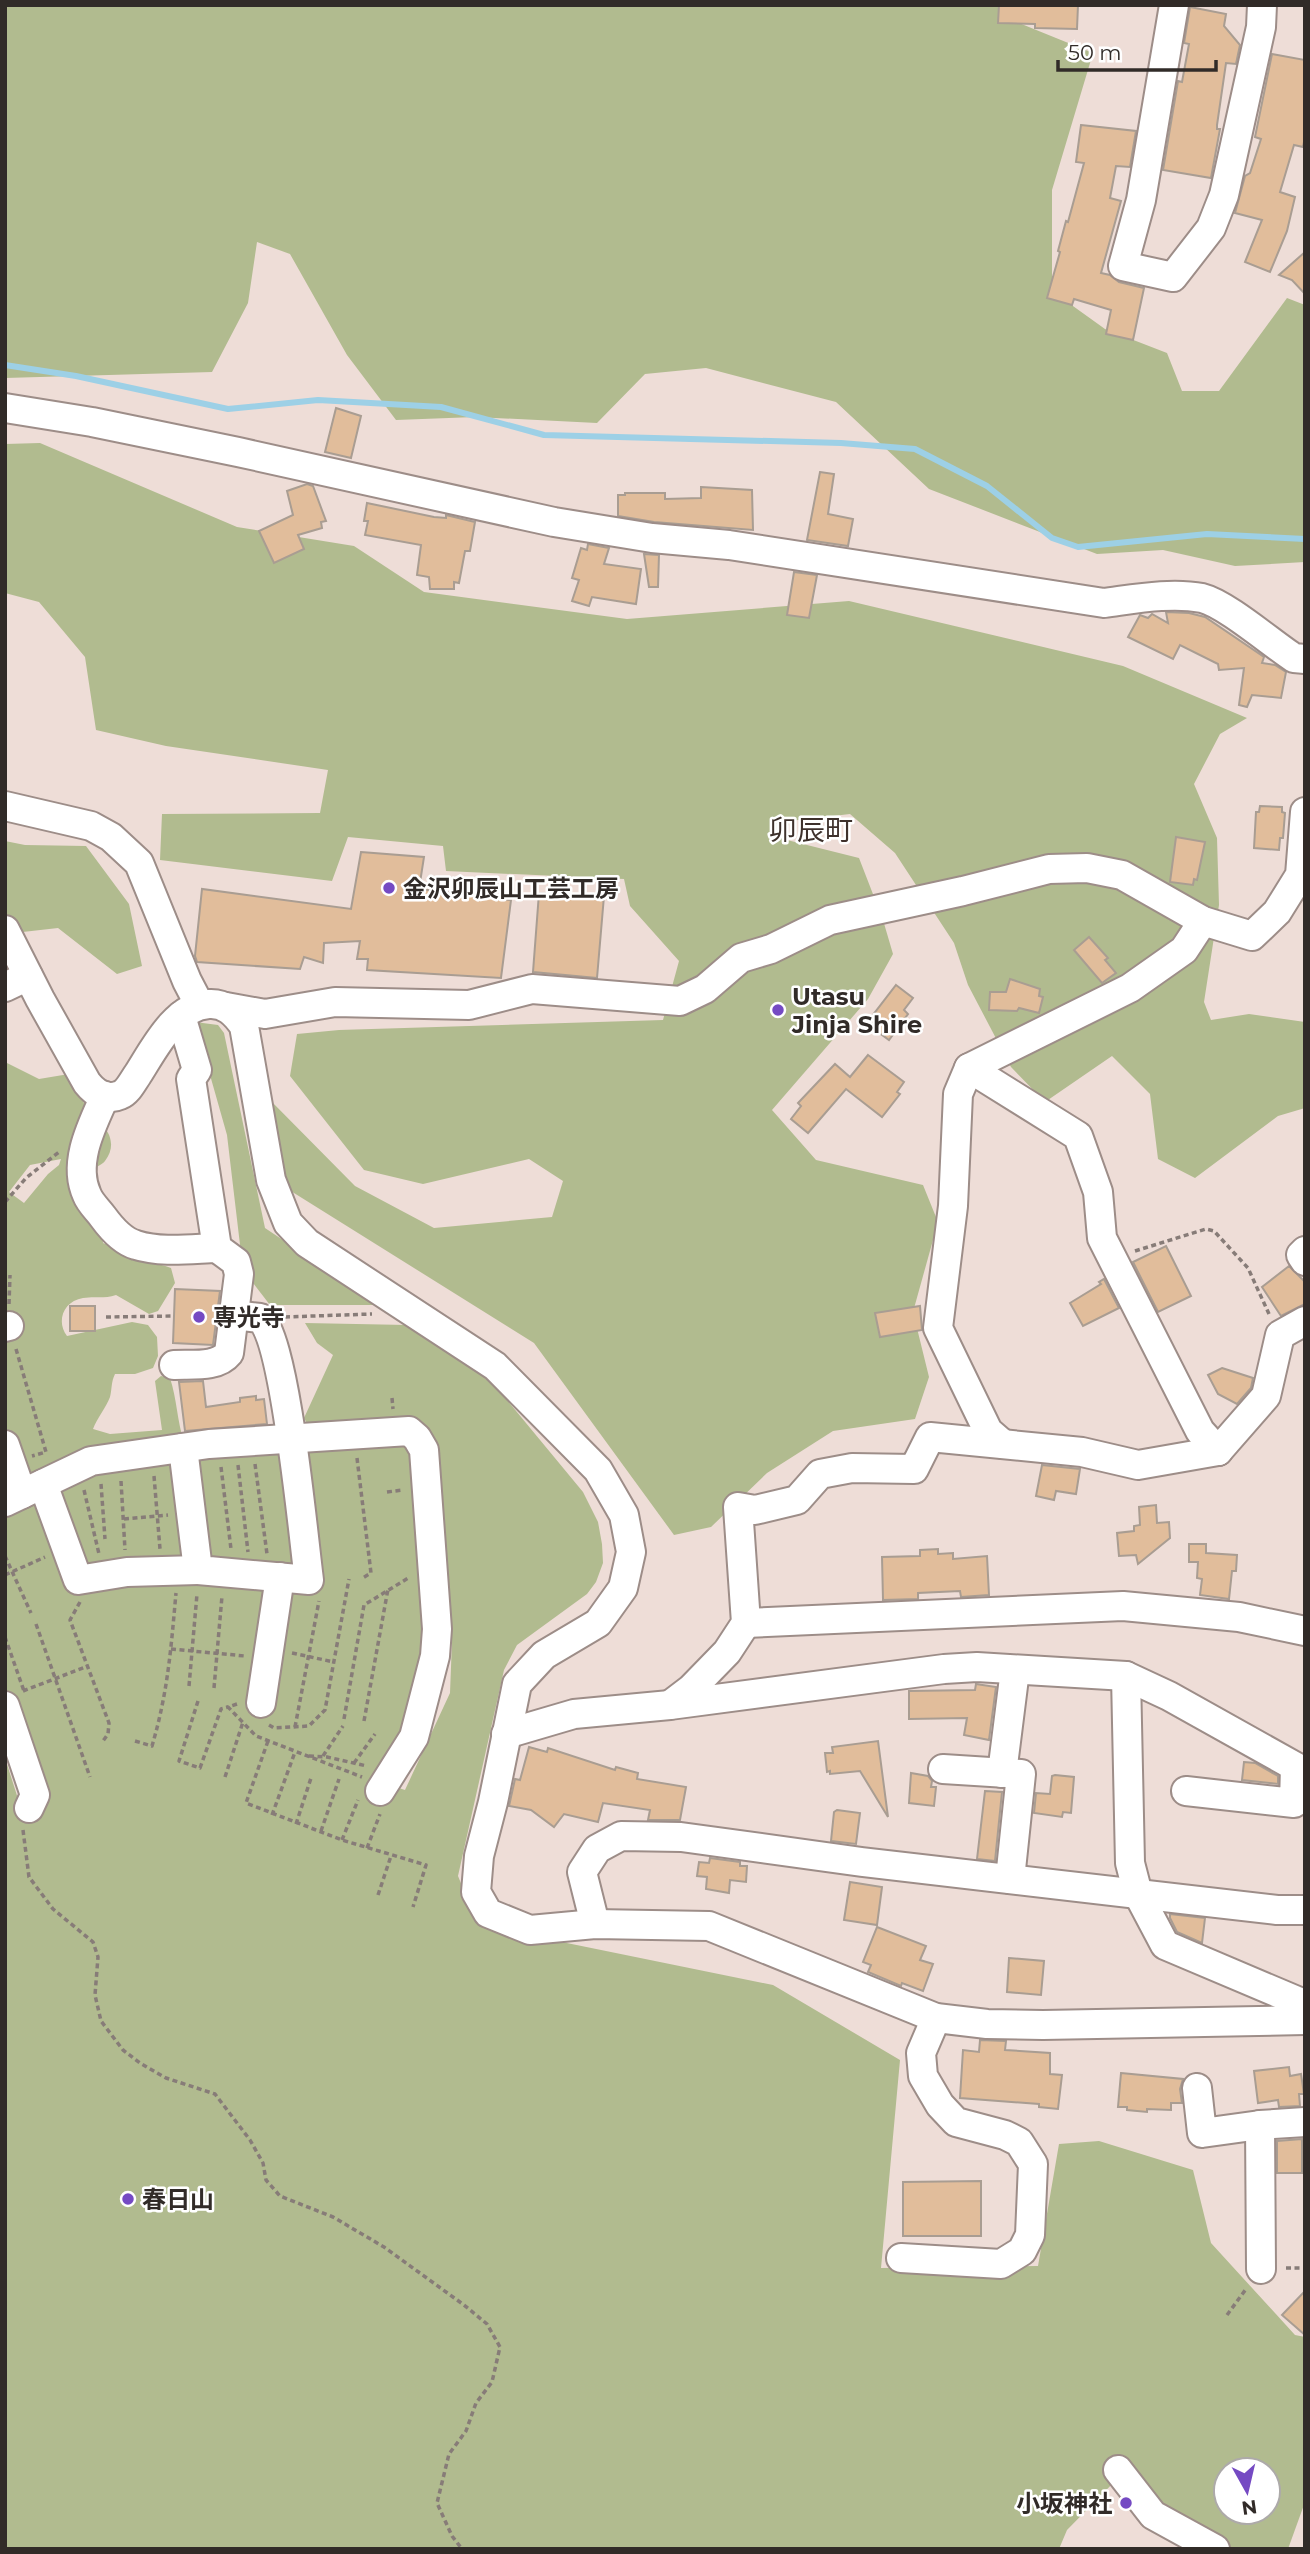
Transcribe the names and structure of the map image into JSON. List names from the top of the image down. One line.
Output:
{"districts":["卯辰町"],"places":["金沢卯辰山工芸工房","Utasu Jinja Shire","専光寺","春日山","小坂神社"],"scale_bar":"50 m","north":"bottom"}
